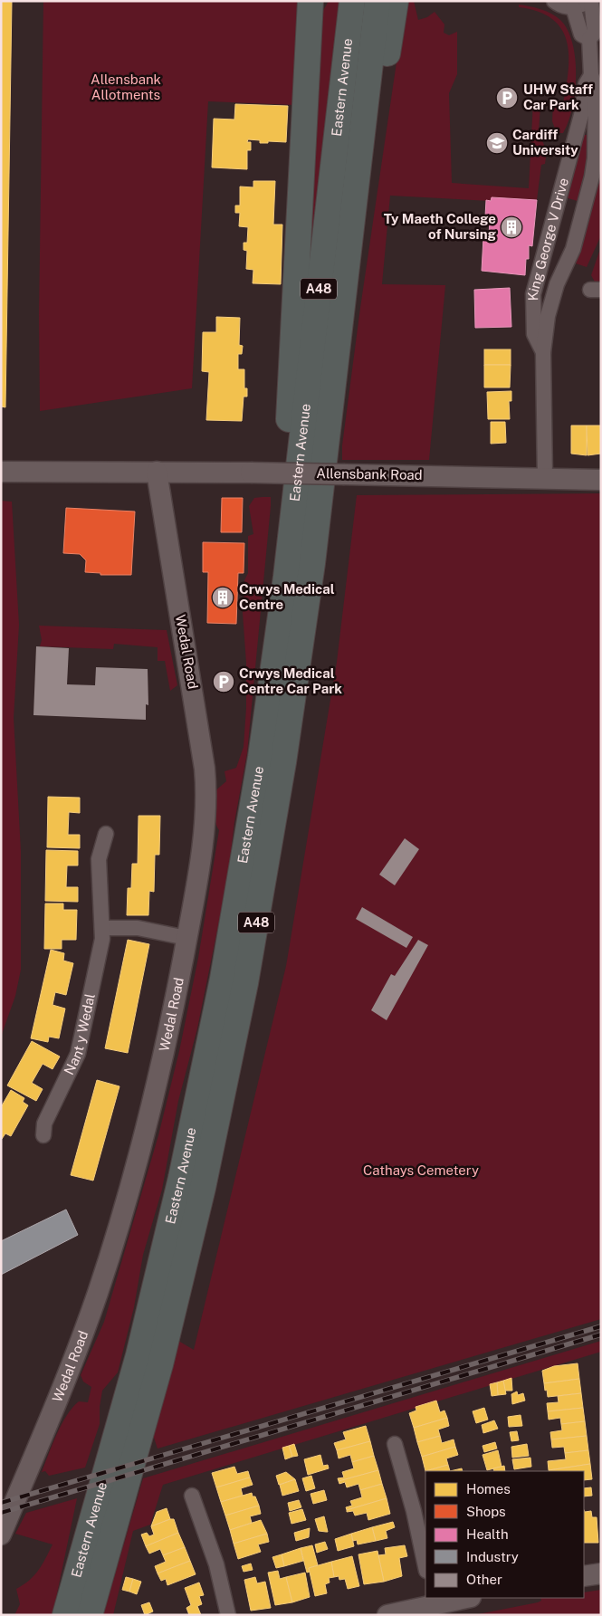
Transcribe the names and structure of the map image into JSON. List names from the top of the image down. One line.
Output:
{"streets":{"highway":["Eastern Avenue","A48"],"street":["King George V Drive","Allensbank Road","Wedal Road","Nant y Wedal"]},"crossings":[["King George V Drive","Allensbank Road"],["Allensbank Road","Wedal Road"]],"parks":["Allensbank Allotments","Cathays Cemetery"],"places":{"parking":["UHW Staff Car Park","Crwys Medical Centre Car Park"],"school or university":["Cardiff University"],"building":["Ty Maeth College of Nursing","Crwys Medical Centre"]},"legend":["Homes","Shops","Health","Industry","Other"]}
